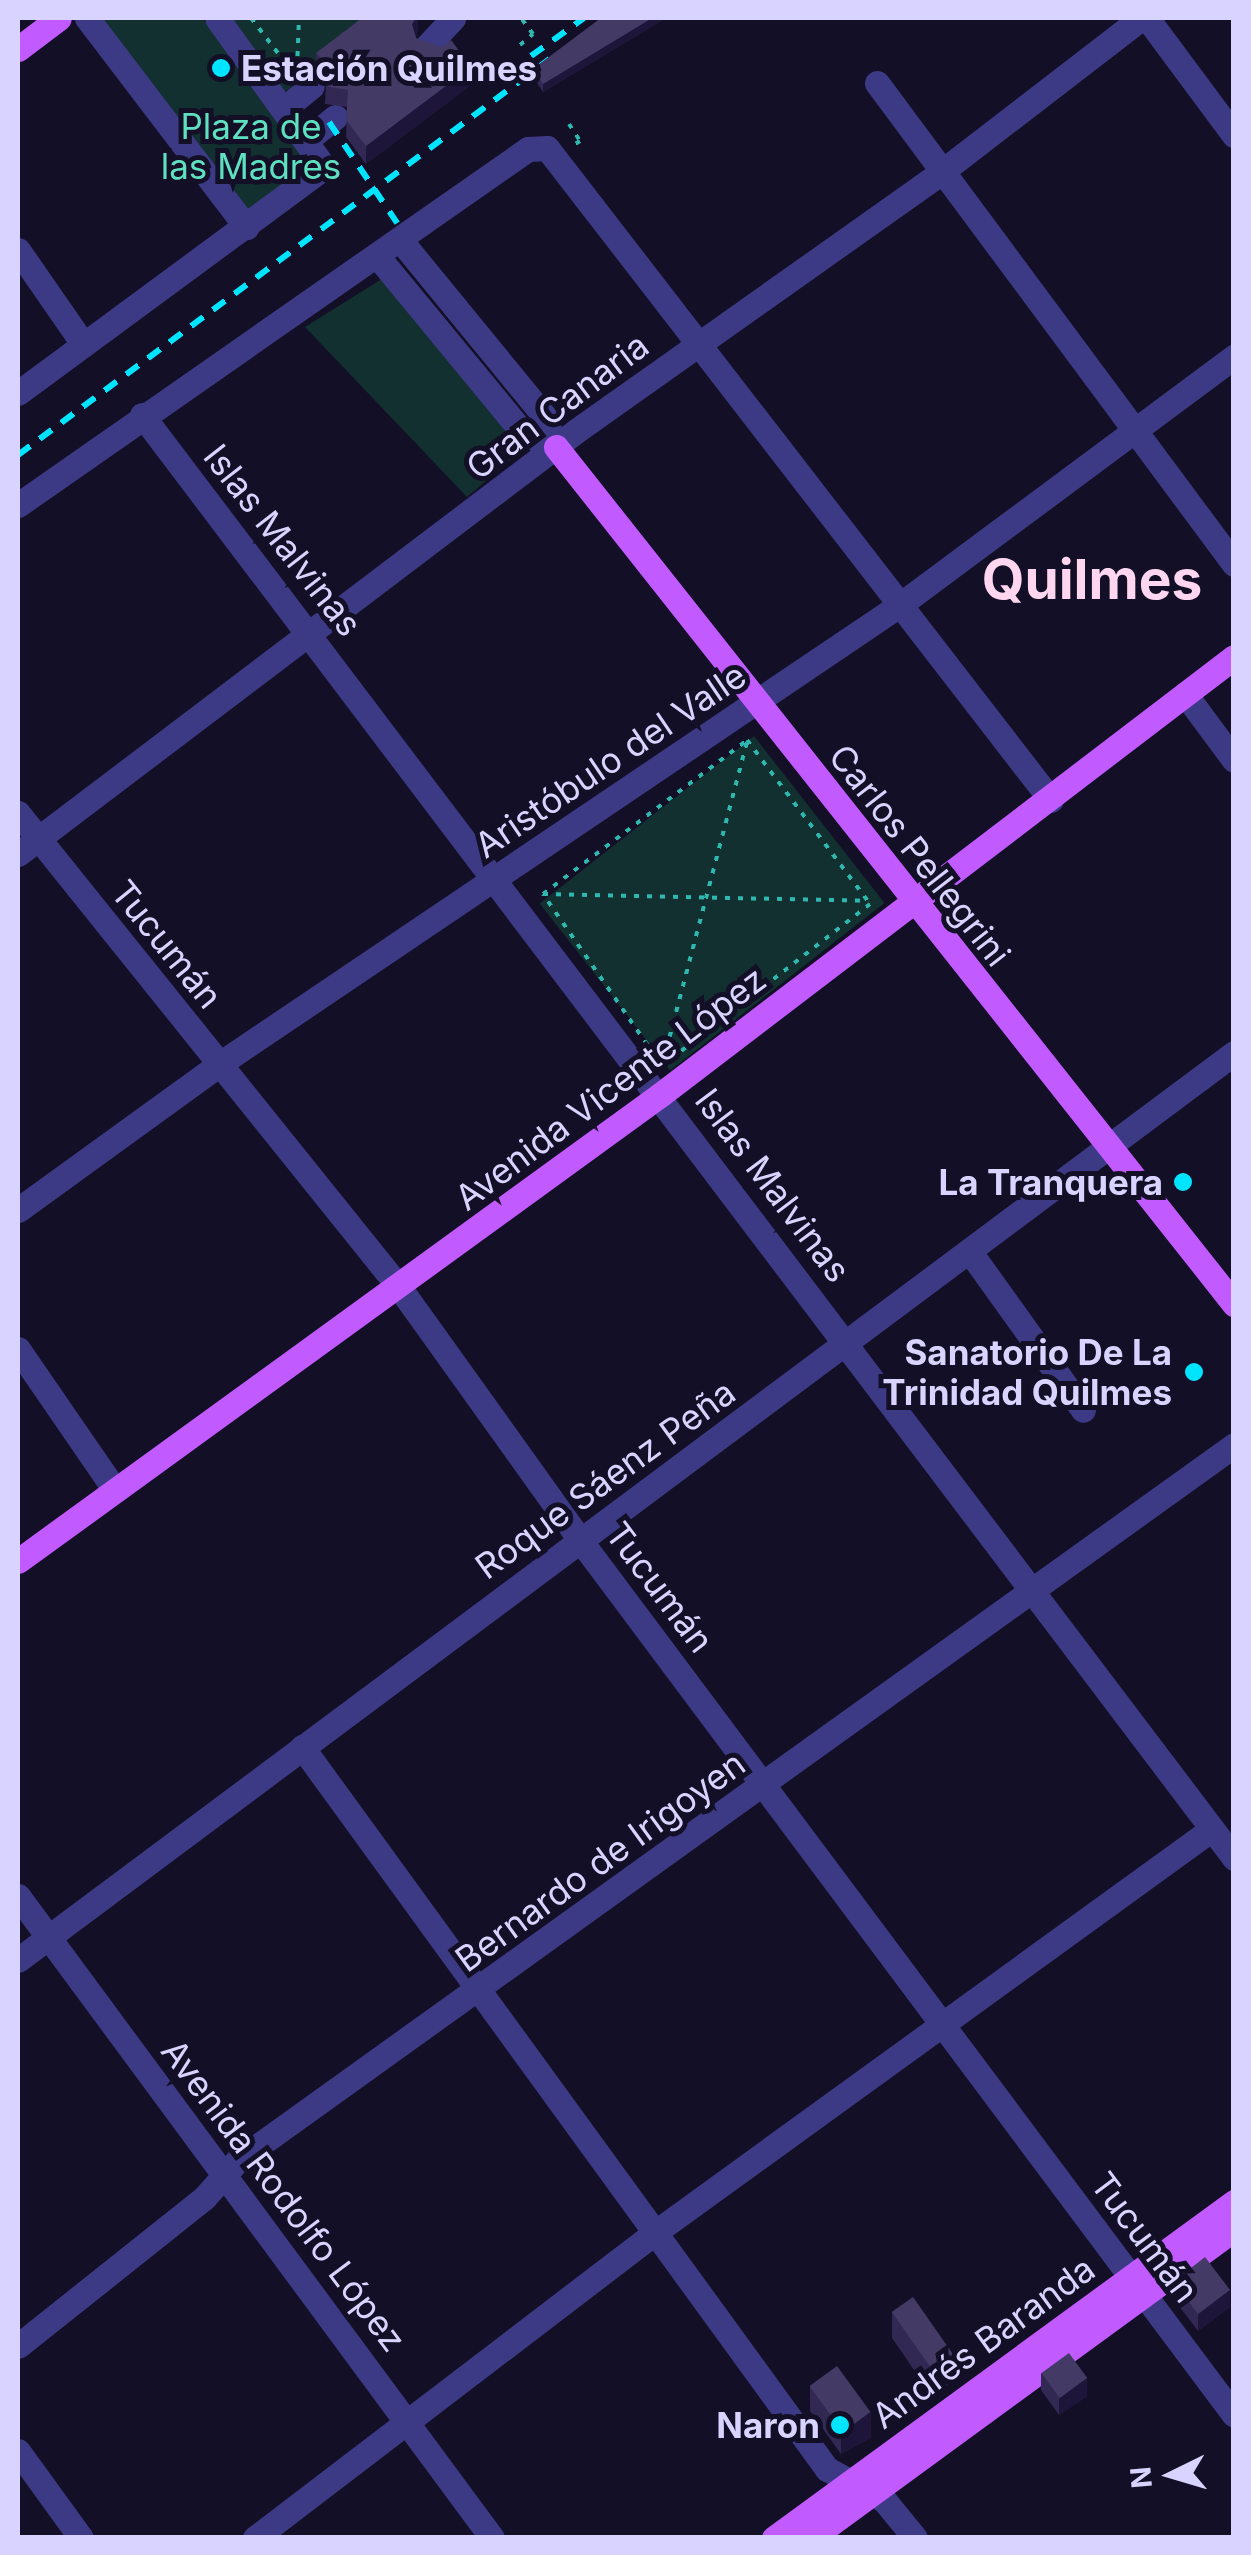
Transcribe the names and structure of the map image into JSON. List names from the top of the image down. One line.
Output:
{"streets":{"main road":["Carlos Pellegrini","Avenida Vicente López","Andrés Baranda"],"street":["Gran Canaria","Islas Malvinas","Aristóbulo del Valle","Tucumán","Roque Sáenz Peña","Bernardo de Irigoyen","Avenida Rodolfo López"]},"crossings":[["Gran Canaria","Islas Malvinas"],["Gran Canaria","Carlos Pellegrini"],["Gran Canaria","Tucumán"],["Islas Malvinas","Aristóbulo del Valle"],["Islas Malvinas","Avenida Vicente López"],["Islas Malvinas","Roque Sáenz Peña"],["Islas Malvinas","Bernardo de Irigoyen"],["Aristóbulo del Valle","Carlos Pellegrini"],["Aristóbulo del Valle","Tucumán"],["Carlos Pellegrini","Avenida Vicente López"],["Carlos Pellegrini","Roque Sáenz Peña"],["Tucumán","Avenida Vicente López"],["Tucumán","Roque Sáenz Peña"],["Tucumán","Bernardo de Irigoyen"],["Tucumán","Andrés Baranda"],["Roque Sáenz Peña","Avenida Rodolfo López"],["Bernardo de Irigoyen","Avenida Rodolfo López"]],"districts":["Quilmes"],"parks":["Plaza de las Madres"],"places":["Estación Quilmes","La Tranquera","Sanatorio De La Trinidad Quilmes","Naron"],"north":"left"}
